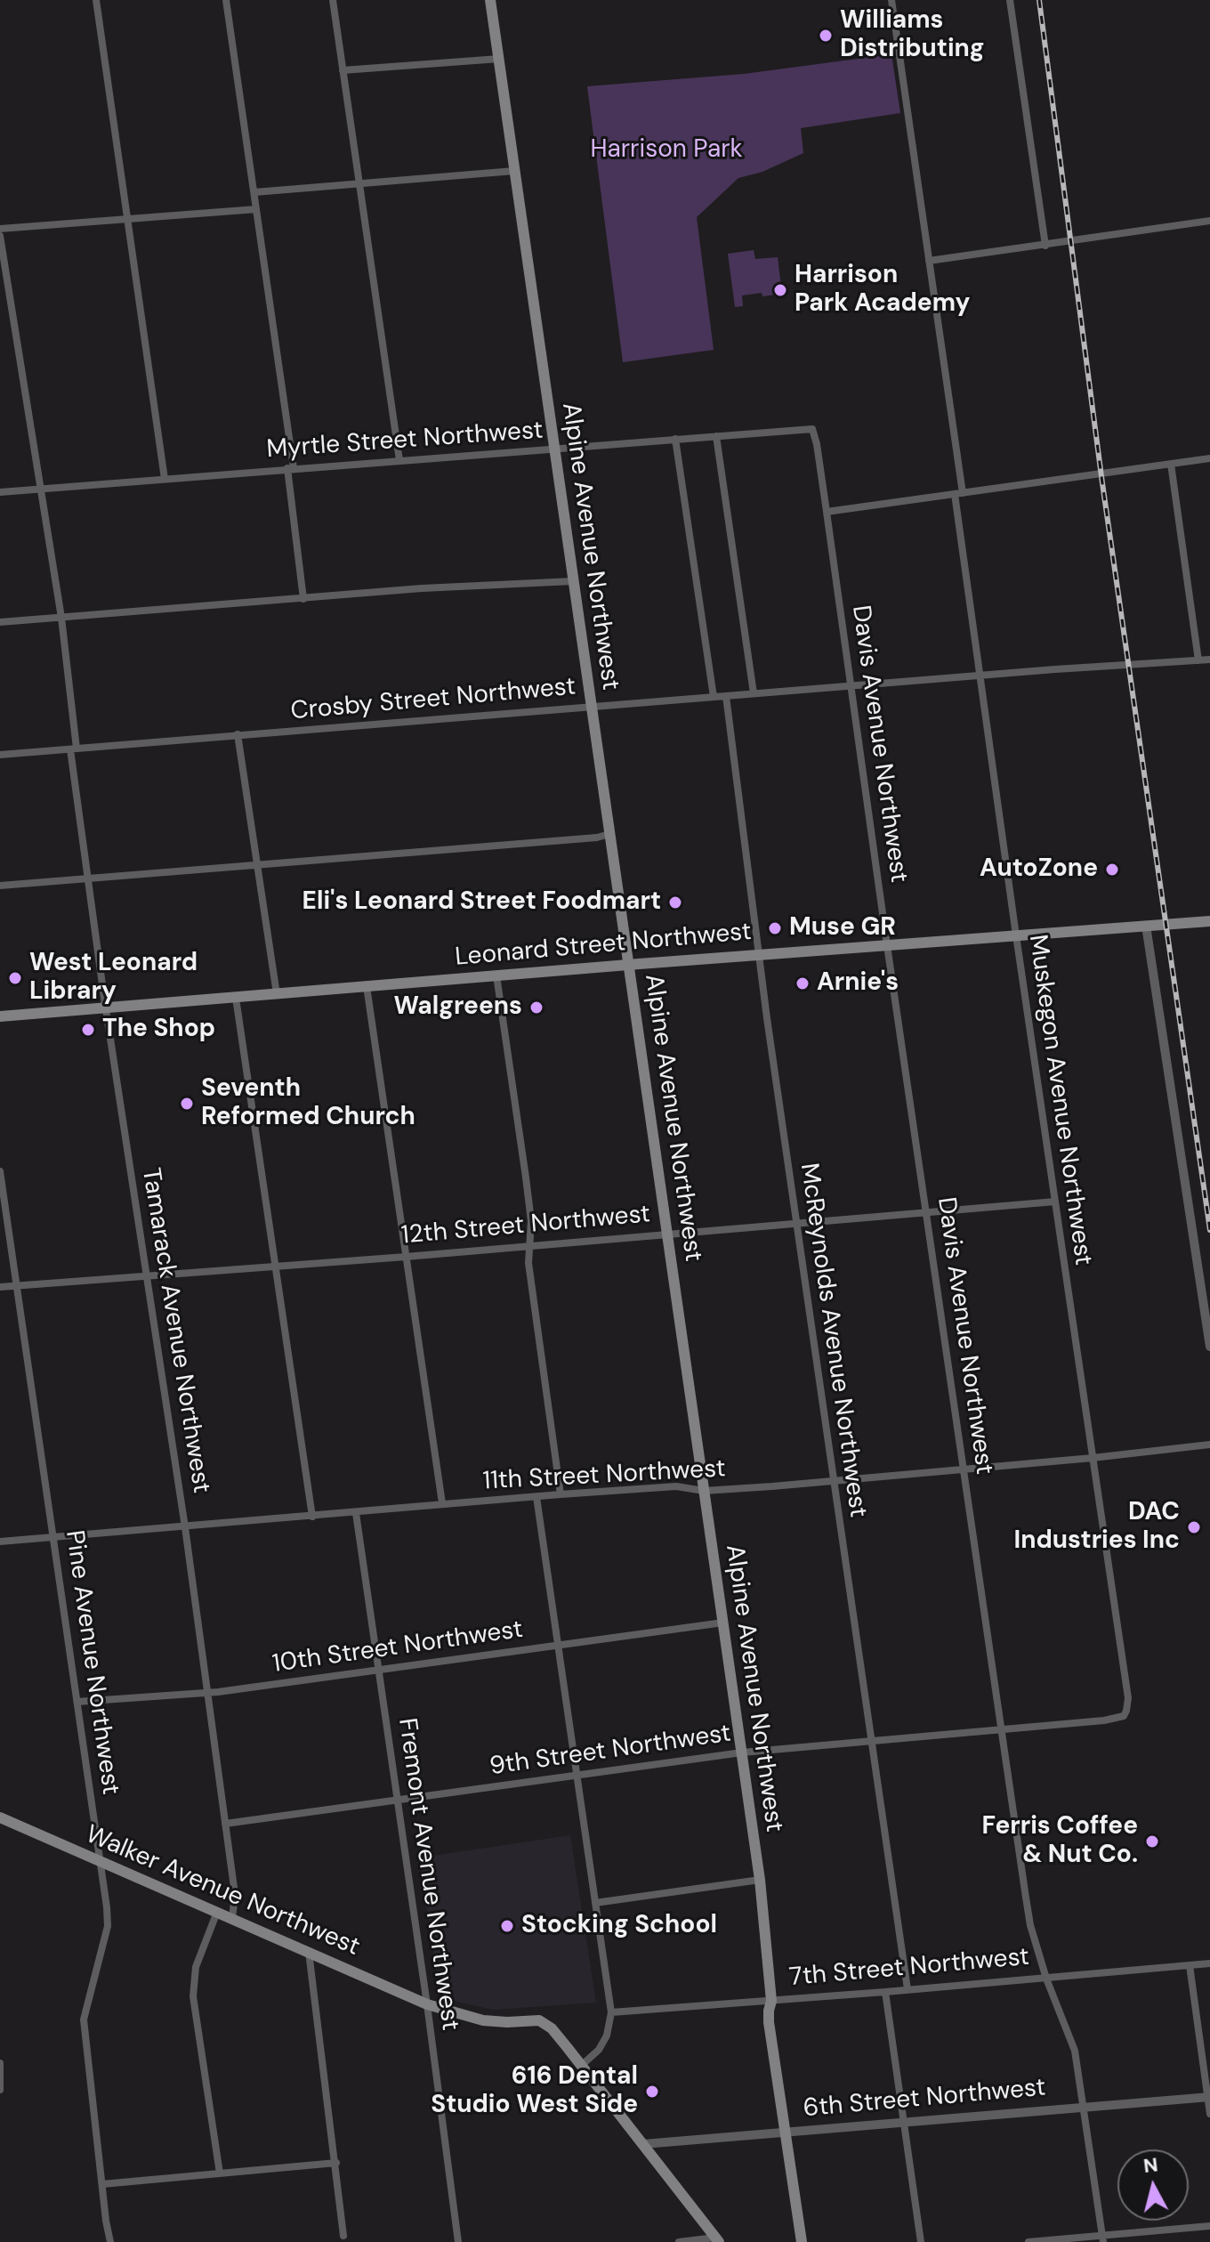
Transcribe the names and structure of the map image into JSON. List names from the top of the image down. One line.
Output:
{"streets":{"main road":["Alpine Avenue Northwest","Leonard Street Northwest","Walker Avenue Northwest"],"street":["Myrtle Street Northwest","Crosby Street Northwest","Davis Avenue Northwest","Muskegon Avenue Northwest","12th Street Northwest","Tamarack Avenue Northwest","McReynolds Avenue Northwest","11th Street Northwest","10th Street Northwest","Pine Avenue Northwest","9th Street Northwest","Fremont Avenue Northwest","7th Street Northwest","6th Street Northwest"]},"crossings":[["Myrtle Street Northwest","Alpine Avenue Northwest"],["Myrtle Street Northwest","Davis Avenue Northwest"],["Myrtle Street Northwest","Tamarack Avenue Northwest"],["Alpine Avenue Northwest","Crosby Street Northwest"],["Alpine Avenue Northwest","Leonard Street Northwest"],["Alpine Avenue Northwest","12th Street Northwest"],["Alpine Avenue Northwest","11th Street Northwest"],["Alpine Avenue Northwest","10th Street Northwest"],["Alpine Avenue Northwest","9th Street Northwest"],["Alpine Avenue Northwest","7th Street Northwest"],["Alpine Avenue Northwest","6th Street Northwest"],["Crosby Street Northwest","Davis Avenue Northwest"],["Crosby Street Northwest","Muskegon Avenue Northwest"],["Crosby Street Northwest","Tamarack Avenue Northwest"],["Crosby Street Northwest","McReynolds Avenue Northwest"],["Davis Avenue Northwest","Leonard Street Northwest"],["Davis Avenue Northwest","12th Street Northwest"],["Davis Avenue Northwest","11th Street Northwest"],["Davis Avenue Northwest","9th Street Northwest"],["Davis Avenue Northwest","7th Street Northwest"],["Davis Avenue Northwest","6th Street Northwest"],["Leonard Street Northwest","Muskegon Avenue Northwest"],["Leonard Street Northwest","Tamarack Avenue Northwest"],["Leonard Street Northwest","McReynolds Avenue Northwest"],["Muskegon Avenue Northwest","12th Street Northwest"],["Muskegon Avenue Northwest","11th Street Northwest"],["Muskegon Avenue Northwest","9th Street Northwest"],["12th Street Northwest","Tamarack Avenue Northwest"],["12th Street Northwest","McReynolds Avenue Northwest"],["12th Street Northwest","Pine Avenue Northwest"],["Tamarack Avenue Northwest","11th Street Northwest"],["Tamarack Avenue Northwest","10th Street Northwest"],["Tamarack Avenue Northwest","9th Street Northwest"],["Tamarack Avenue Northwest","Walker Avenue Northwest"],["McReynolds Avenue Northwest","11th Street Northwest"],["McReynolds Avenue Northwest","9th Street Northwest"],["McReynolds Avenue Northwest","7th Street Northwest"],["11th Street Northwest","Pine Avenue Northwest"],["11th Street Northwest","Fremont Avenue Northwest"],["10th Street Northwest","Pine Avenue Northwest"],["10th Street Northwest","Fremont Avenue Northwest"],["Pine Avenue Northwest","Walker Avenue Northwest"],["9th Street Northwest","Fremont Avenue Northwest"],["Fremont Avenue Northwest","Walker Avenue Northwest"]],"parks":["Harrison Park"],"places":["Williams Distributing","Harrison Park Academy","AutoZone","Eli's Leonard Street Foodmart","Muse GR","West Leonard Library","Arnie's","Walgreens","The Shop","Seventh Reformed Church","DAC Industries Inc","Ferris Coffee & Nut Co.","Stocking School","616 Dental Studio West Side"],"north":"top"}
